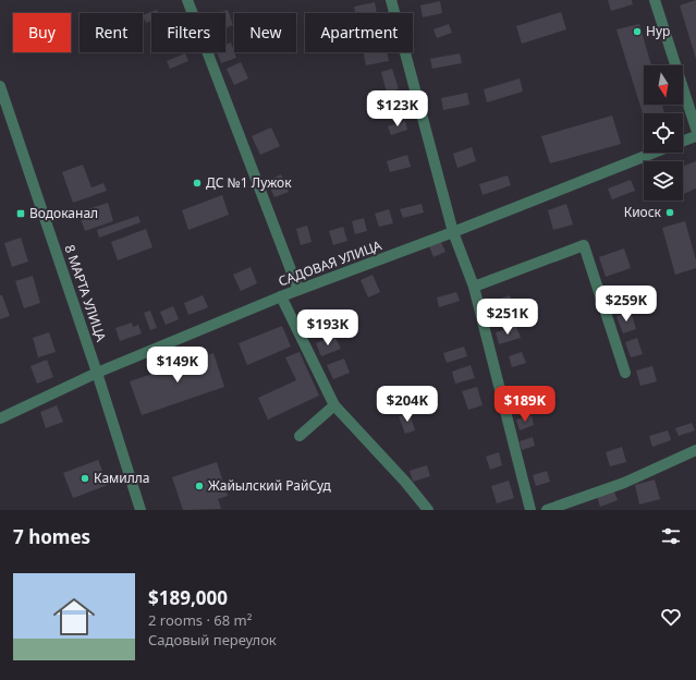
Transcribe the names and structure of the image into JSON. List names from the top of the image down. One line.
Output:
{"streets":{"street":["САДОВАЯ УЛИЦА","8 МАРТА УЛИЦА"]},"crossings":[["САДОВАЯ УЛИЦА","8 МАРТА УЛИЦА"]],"places":{"other":["Нур","ДС №1 Лужок","Киоск","Камилла","Жайылский РайСуд"],"transit":["Водоканал"]},"north":"bottom","page":{"chip":["Buy","Rent","Filters","New","Apartment"],"price":["$123K","$259K","$251K","$193K","$149K","$204K","$189K"],"heading":"7 homes","list":[{"name":"$189,000","note":"2 rooms · 68 m² · Садовый переулок"}]}}
